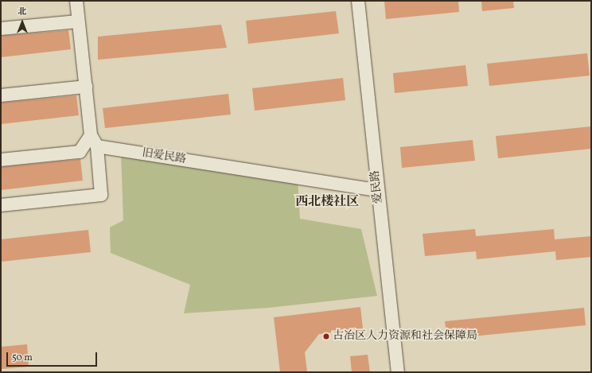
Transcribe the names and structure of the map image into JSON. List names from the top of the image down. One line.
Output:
{"streets":{"street":["旧爱民路","爱民路"]},"crossings":[["旧爱民路","爱民路"]],"districts":["西北楼社区"],"places":["古冶区人力资源和社会保障局"],"scale_bar":"50 m","north":"top"}
